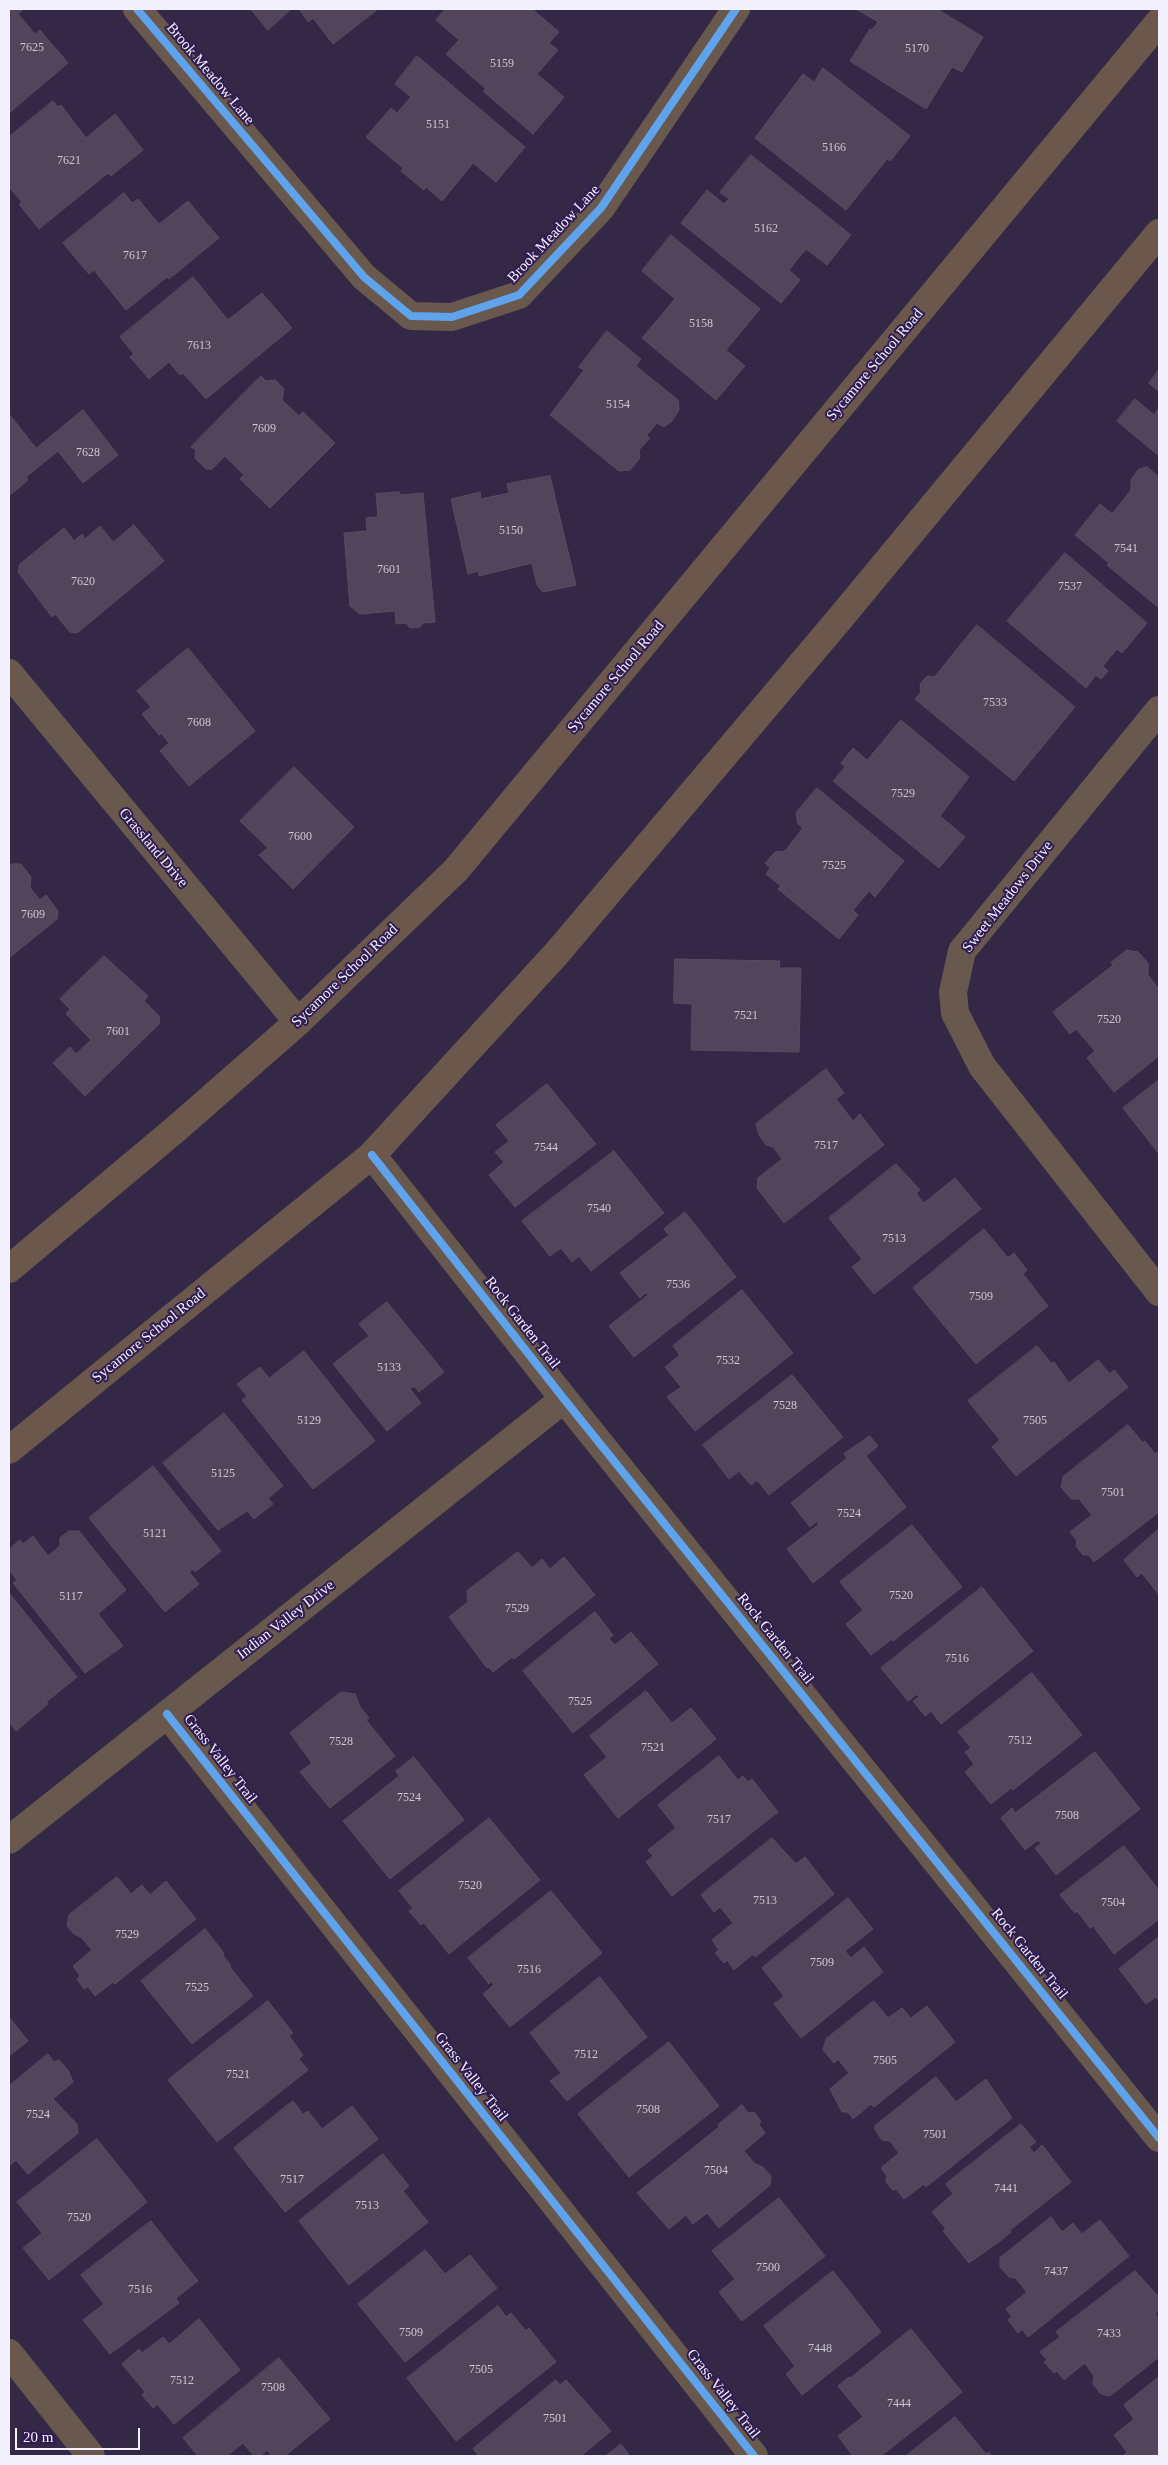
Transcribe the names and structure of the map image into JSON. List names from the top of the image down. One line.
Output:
{"streets":{"main road":["Sycamore School Road"],"street":["Brook Meadow Lane","Grassland Drive","Sweet Meadows Drive","Rock Garden Trail","Indian Valley Drive","Grass Valley Trail"]},"crossings":[["Sycamore School Road","Grassland Drive"],["Sycamore School Road","Rock Garden Trail"],["Rock Garden Trail","Indian Valley Drive"],["Indian Valley Drive","Grass Valley Trail"]],"house_numbers":["7625","5170","5159","5151","5166","7621","5162","7617","5158","7613","5154","7609","7628","5150","7541","7601","7620","7537","7533","7608","7529","7600","7525","7609","7521","7520","7601","7517","7544","7540","7513","7536","7509","7532","5133","7528","5129","7505","5125","7501","7524","5121","7520","5117","7529","7516","7525","7512","7528","7521","7524","7508","7517","7520","7513","7504","7529","7509","7516","7525","7512","7505","7521","7508","7524","7501","7504","7517","7441","7513","7520","7500","7437","7516","7509","7433","7448","7505","7512","7508","7444","7501"],"scale_bar":"20 m"}
